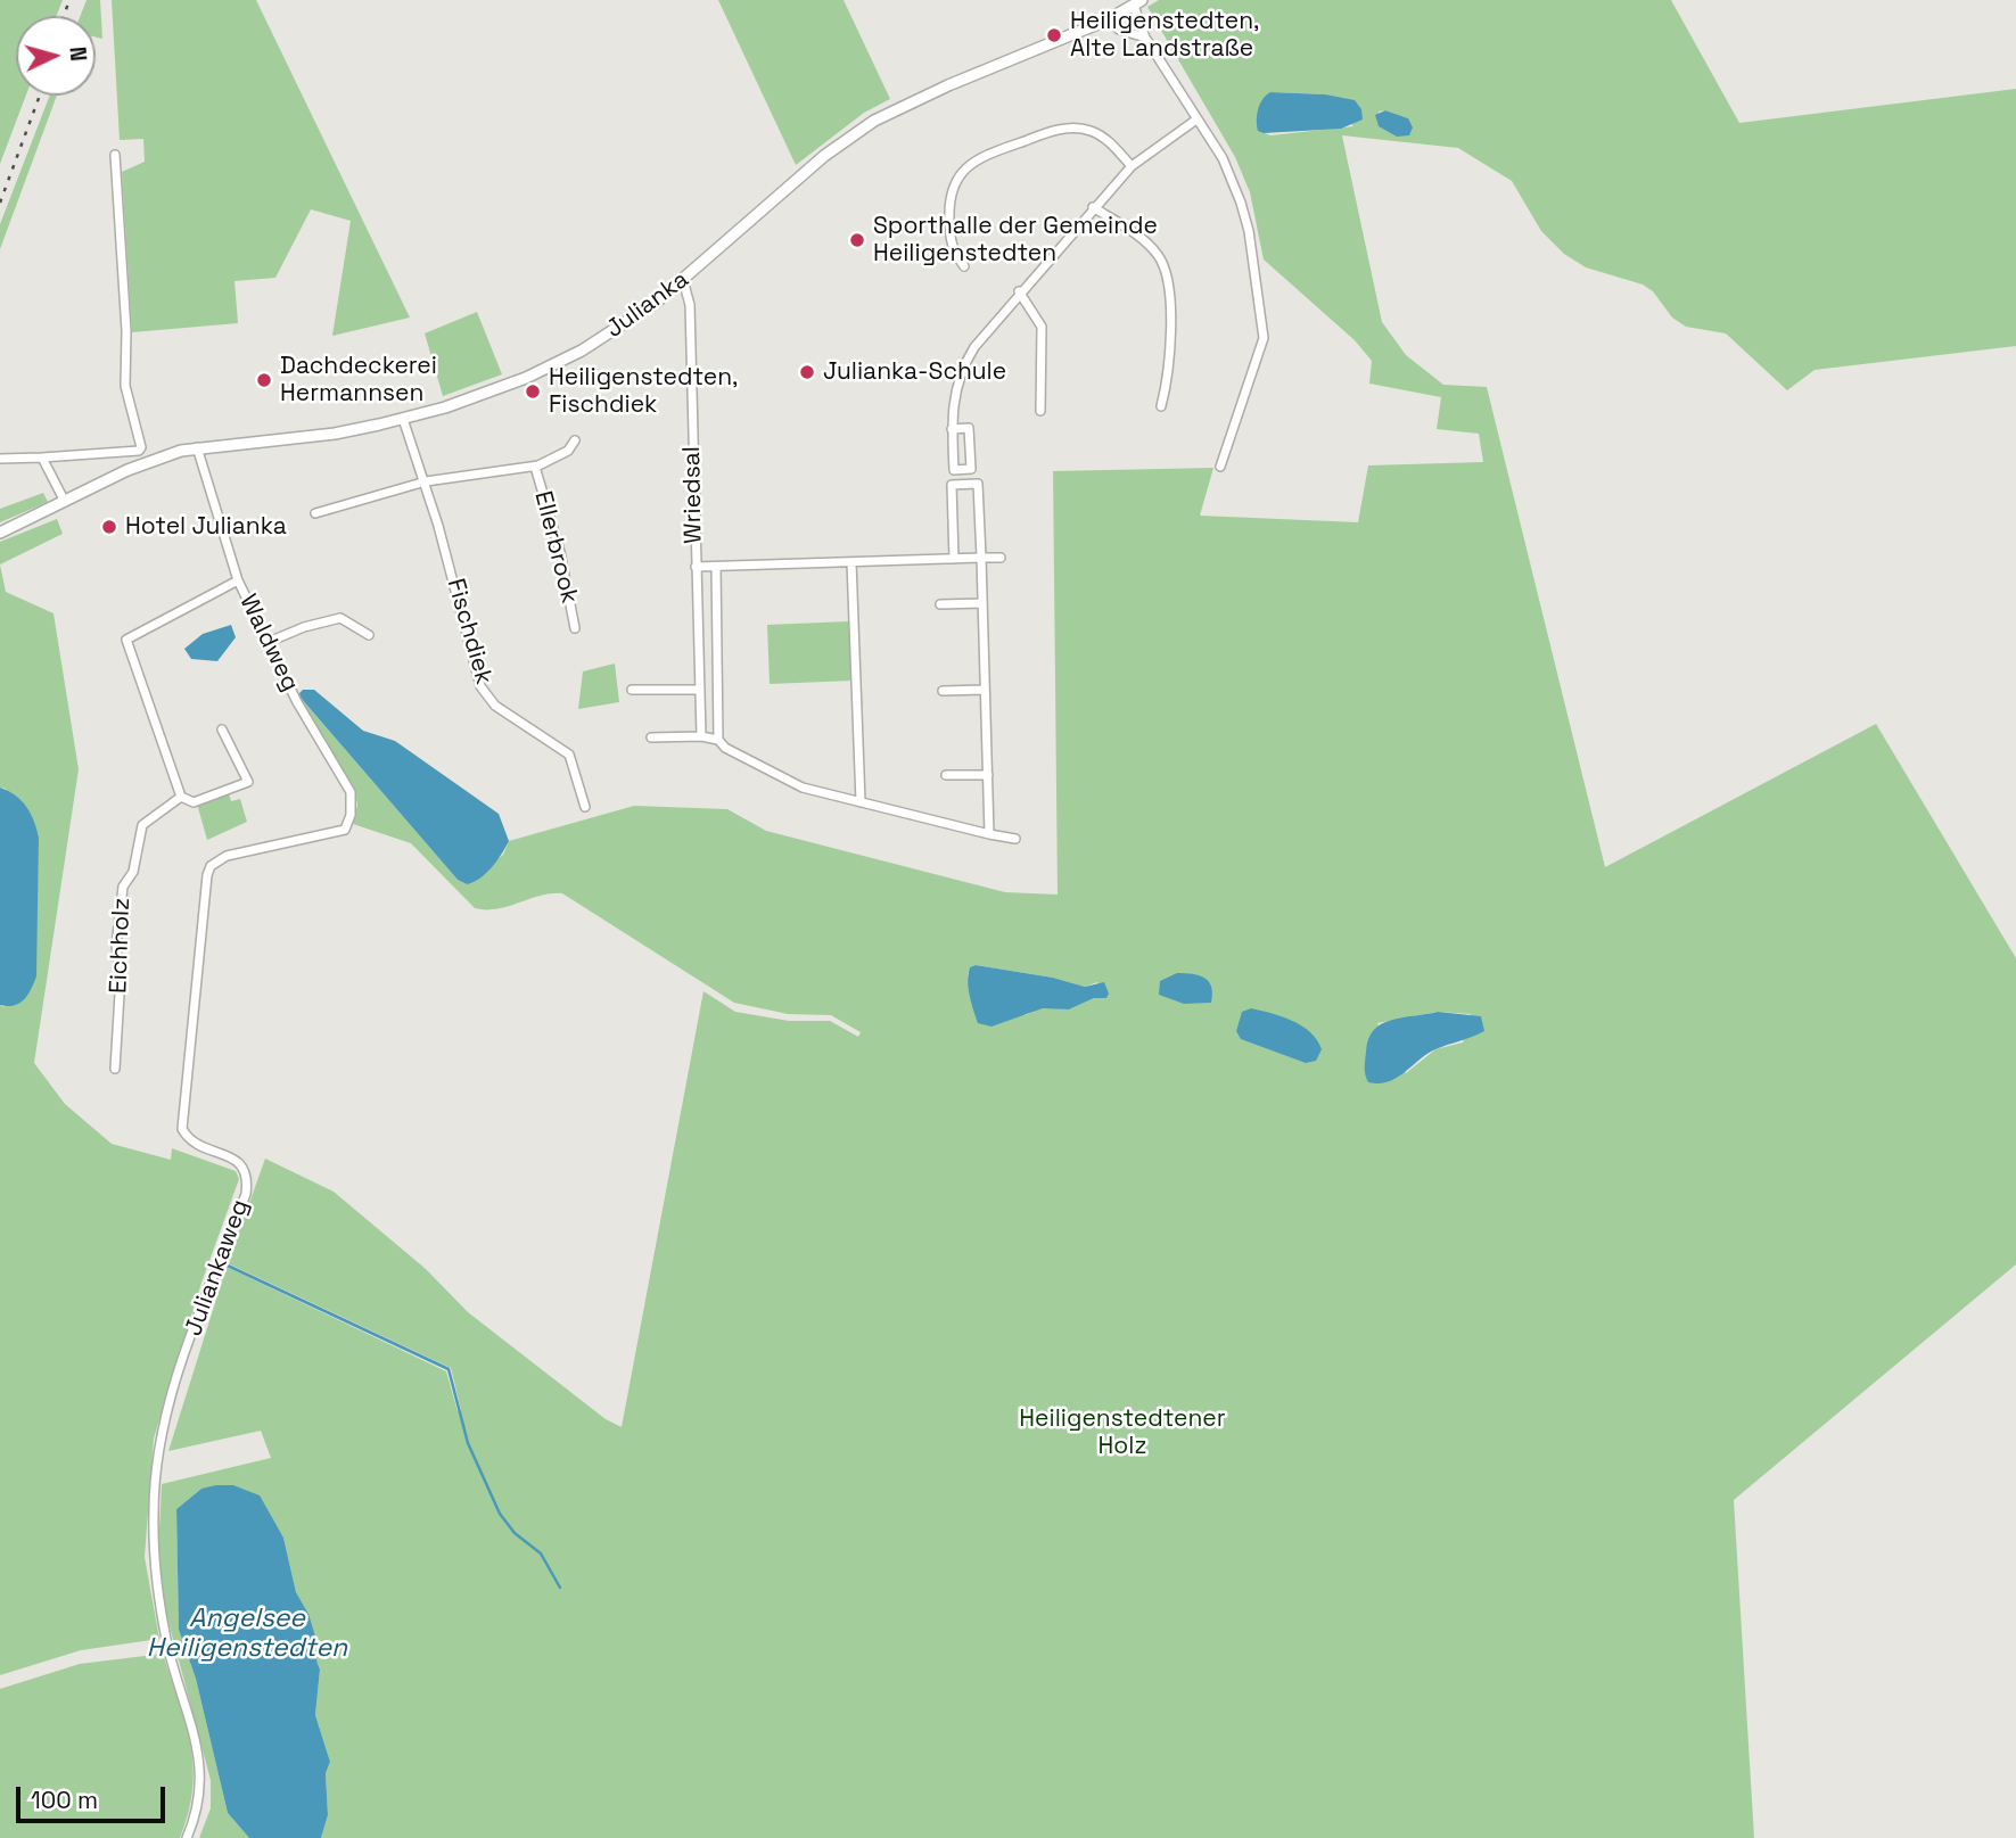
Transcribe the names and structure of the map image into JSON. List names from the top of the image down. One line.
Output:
{"streets":{"street":["Julianka","Wriedsal","Ellerbrook","Fischdiek","Waldweg","Eichholz","Juliankaweg"]},"crossings":[["Julianka","Wriedsal"],["Julianka","Fischdiek"],["Julianka","Waldweg"],["Ellerbrook","Fischdiek"],["Waldweg","Juliankaweg"]],"water":["Angelsee Heiligenstedten"],"parks":["Heiligenstedtener Holz"],"places":["Heiligenstedten, Alte Landstraße","Sporthalle der Gemeinde Heiligenstedten","Julianka-Schule","Dachdeckerei Hermannsen","Heiligenstedten, Fischdiek","Hotel Julianka"],"scale_bar":"100 m","north":"right"}
